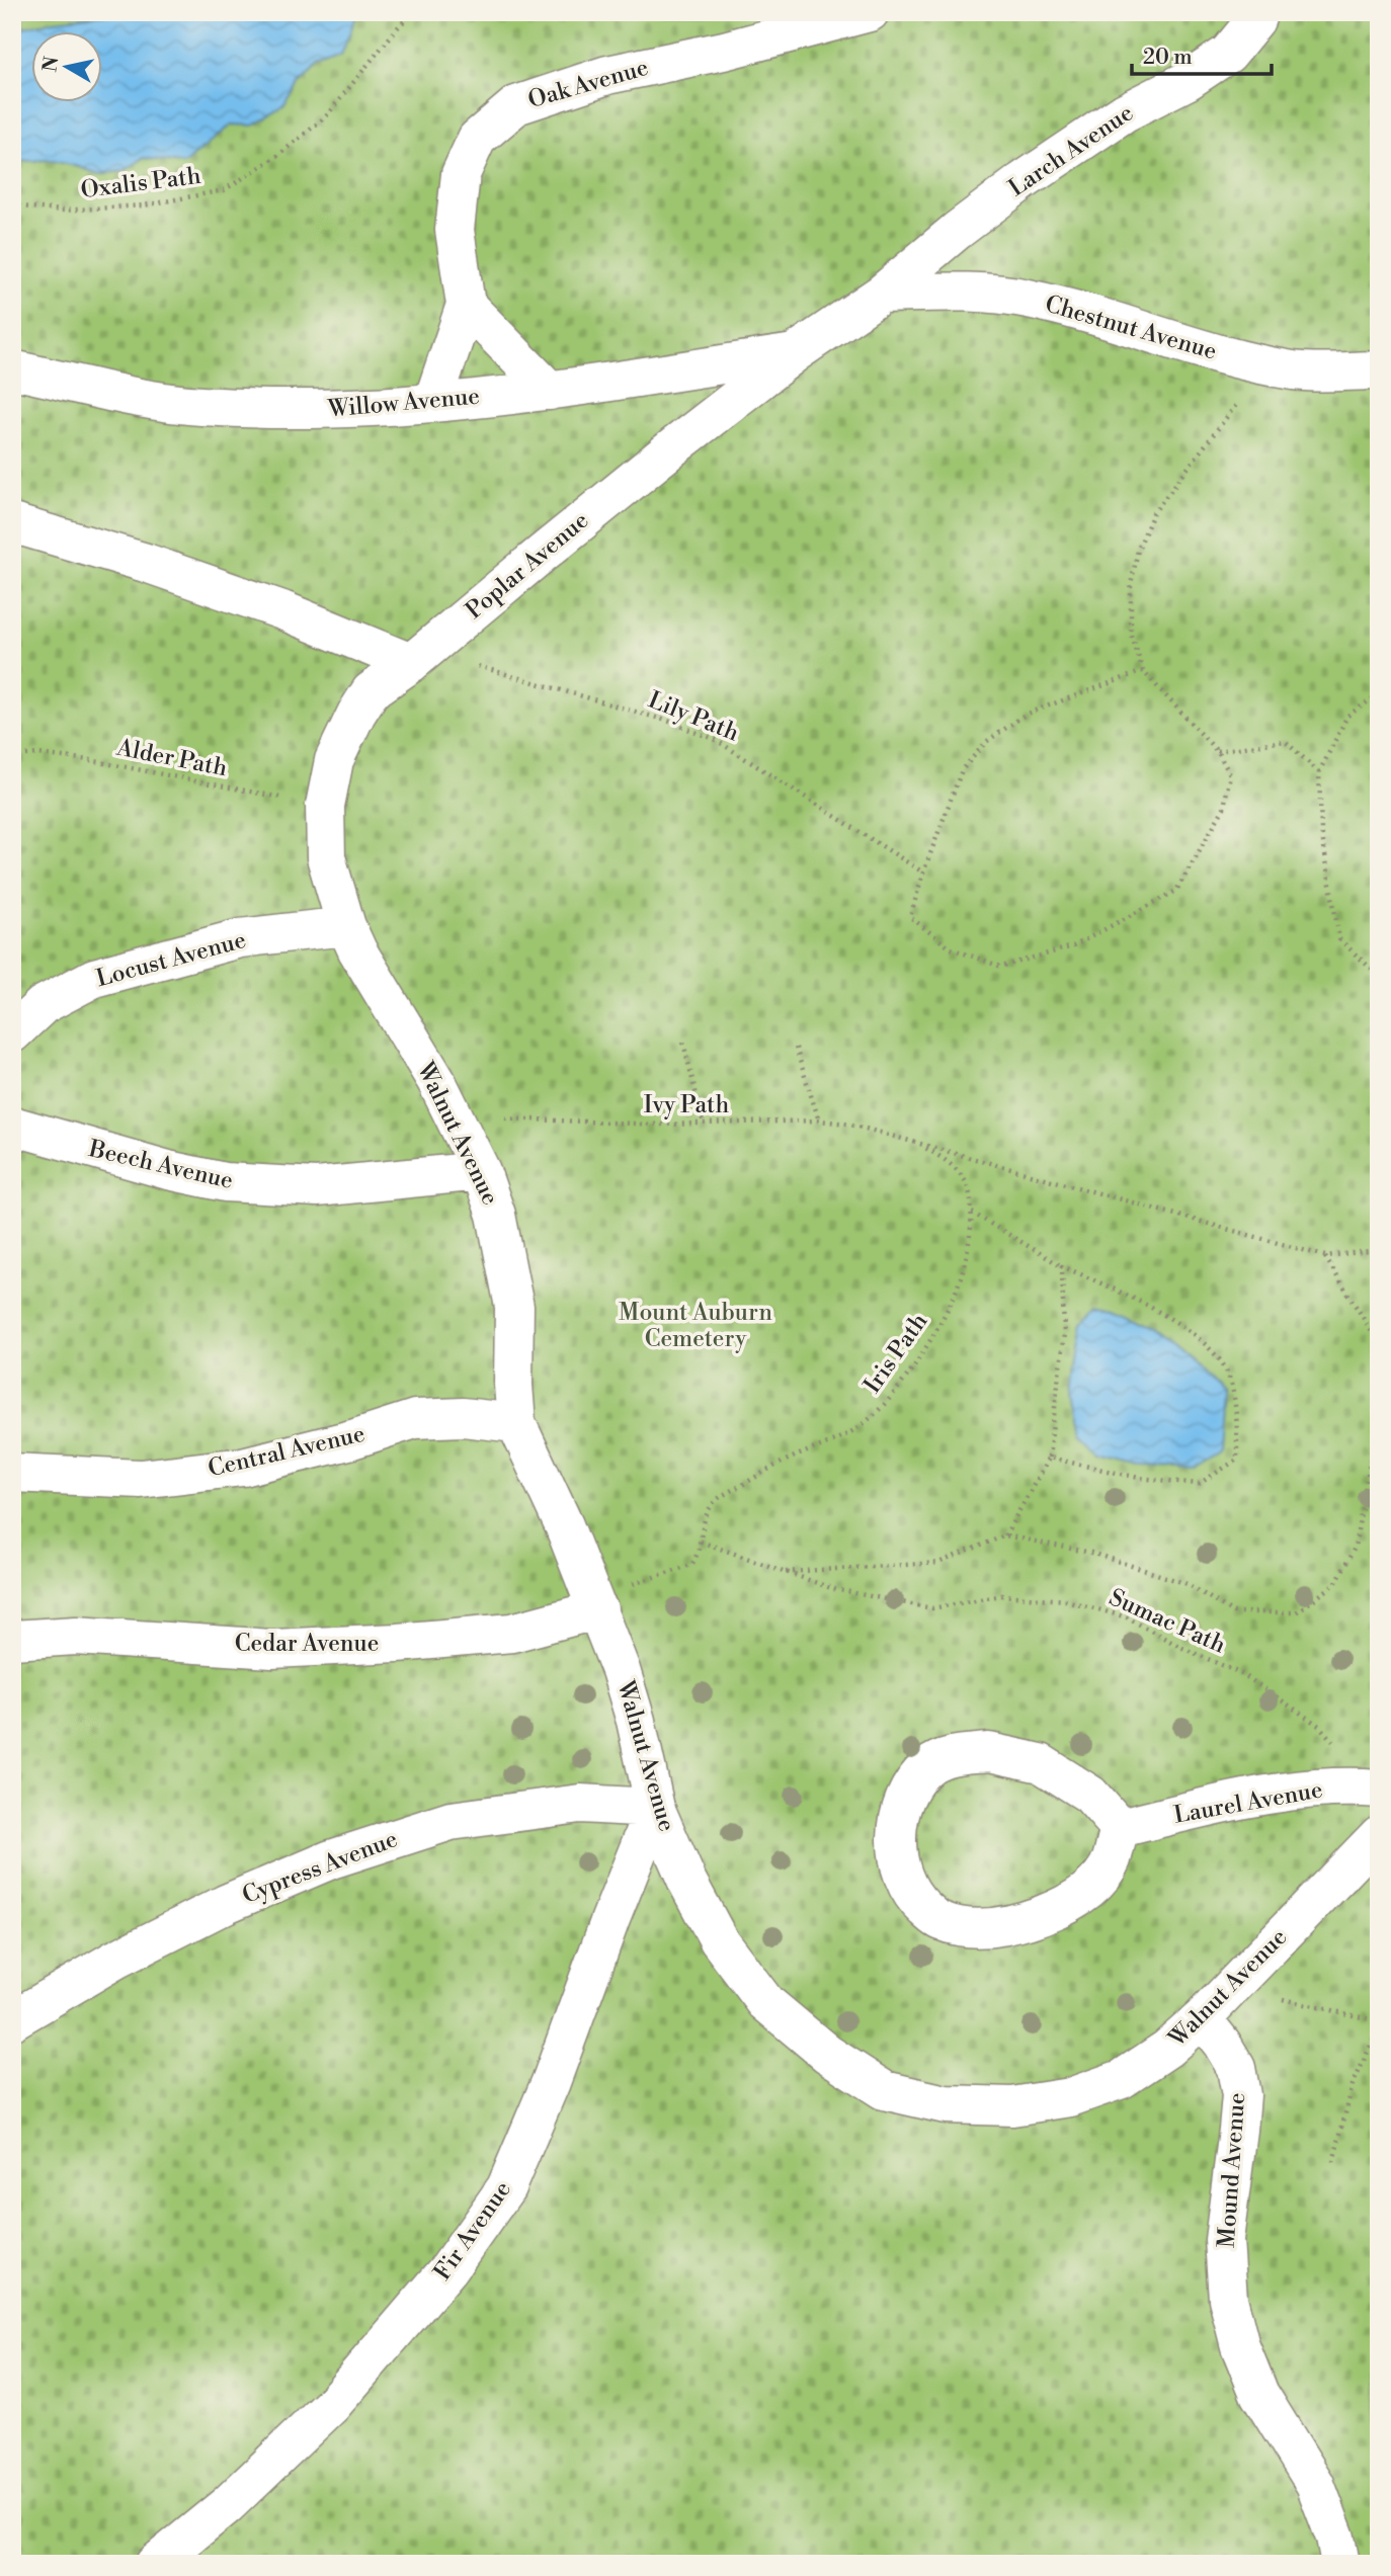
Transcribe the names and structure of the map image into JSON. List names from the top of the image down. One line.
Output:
{"streets":{"lane":["Oak Avenue","Larch Avenue","Chestnut Avenue","Willow Avenue","Poplar Avenue","Locust Avenue","Walnut Avenue","Beech Avenue","Central Avenue","Cedar Avenue","Laurel Avenue","Cypress Avenue","Mound Avenue","Fir Avenue"],"path":["Oxalis Path","Lily Path","Alder Path","Ivy Path","Iris Path","Sumac Path"]},"crossings":[["Larch Avenue","Chestnut Avenue"],["Larch Avenue","Poplar Avenue"],["Chestnut Avenue","Poplar Avenue"],["Willow Avenue","Poplar Avenue"],["Poplar Avenue","Lily Path"],["Poplar Avenue","Alder Path"],["Poplar Avenue","Locust Avenue"],["Poplar Avenue","Walnut Avenue"],["Locust Avenue","Walnut Avenue"],["Ivy Path","Walnut Avenue"],["Ivy Path","Iris Path"],["Walnut Avenue","Beech Avenue"],["Walnut Avenue","Central Avenue"],["Walnut Avenue","Cedar Avenue"],["Walnut Avenue","Cypress Avenue"],["Walnut Avenue","Mound Avenue"],["Walnut Avenue","Fir Avenue"],["Iris Path","Sumac Path"],["Sumac Path","Laurel Avenue"],["Cypress Avenue","Fir Avenue"]],"parks":["Mount Auburn Cemetery"],"scale_bar":"20 m","north":"left"}
